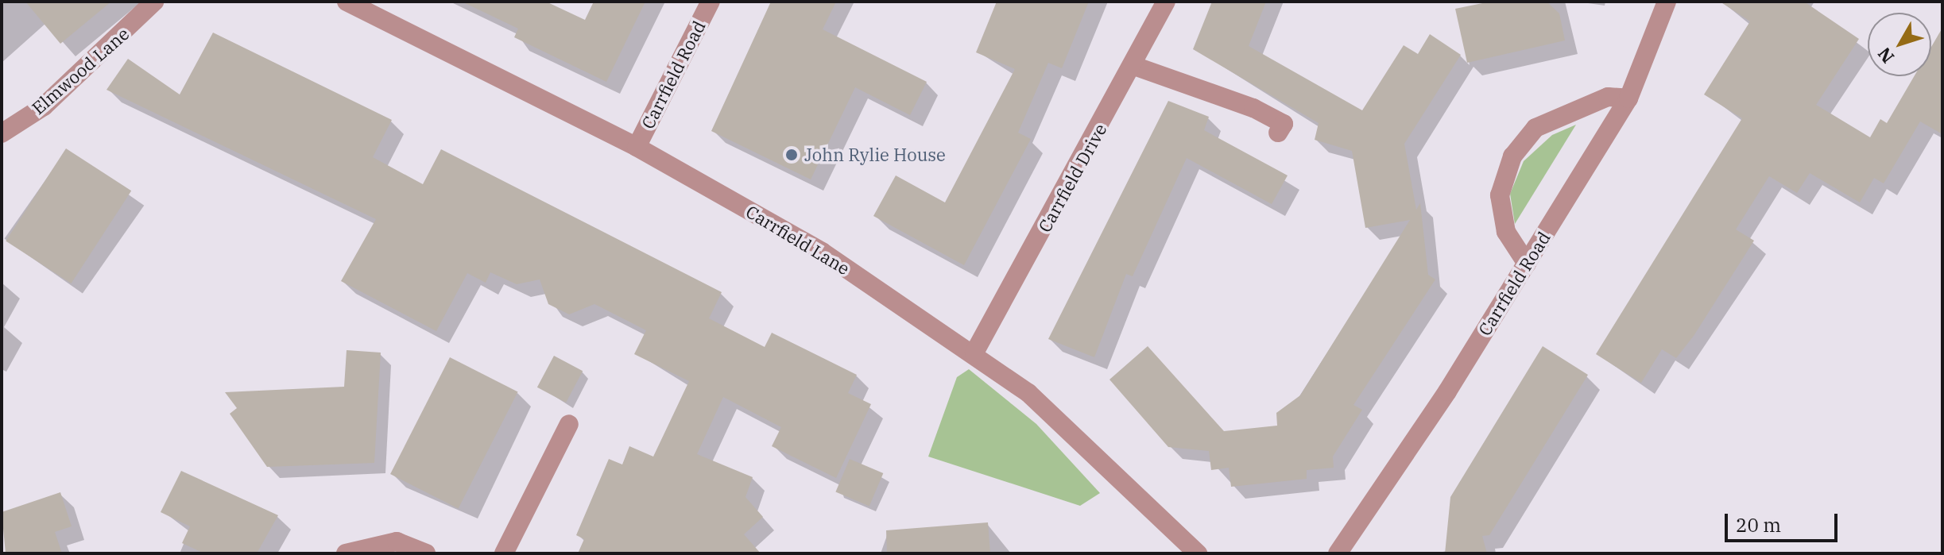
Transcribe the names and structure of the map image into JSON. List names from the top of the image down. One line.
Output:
{"streets":{"street":["Elmwood Lane","Carrfield Road","Carrfield Drive","Carrfield Lane"]},"crossings":[["Carrfield Road","Carrfield Lane"],["Carrfield Drive","Carrfield Lane"]],"places":["John Rylie House"],"scale_bar":"20 m","north":"bottom left"}
